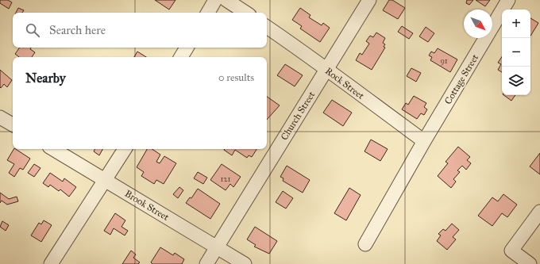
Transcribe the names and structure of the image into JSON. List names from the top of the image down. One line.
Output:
{"streets":{"street":["Cottage Street","Rock Street","Church Street","Brook Street"]},"crossings":[["Cottage Street","Rock Street"],["Rock Street","Church Street"],["Church Street","Brook Street"]],"house_numbers":["91","121"],"north":"bottom right","page":{"map_buttons":["+","−"],"search":"Search here","heading":["Nearby","0 results"]}}
